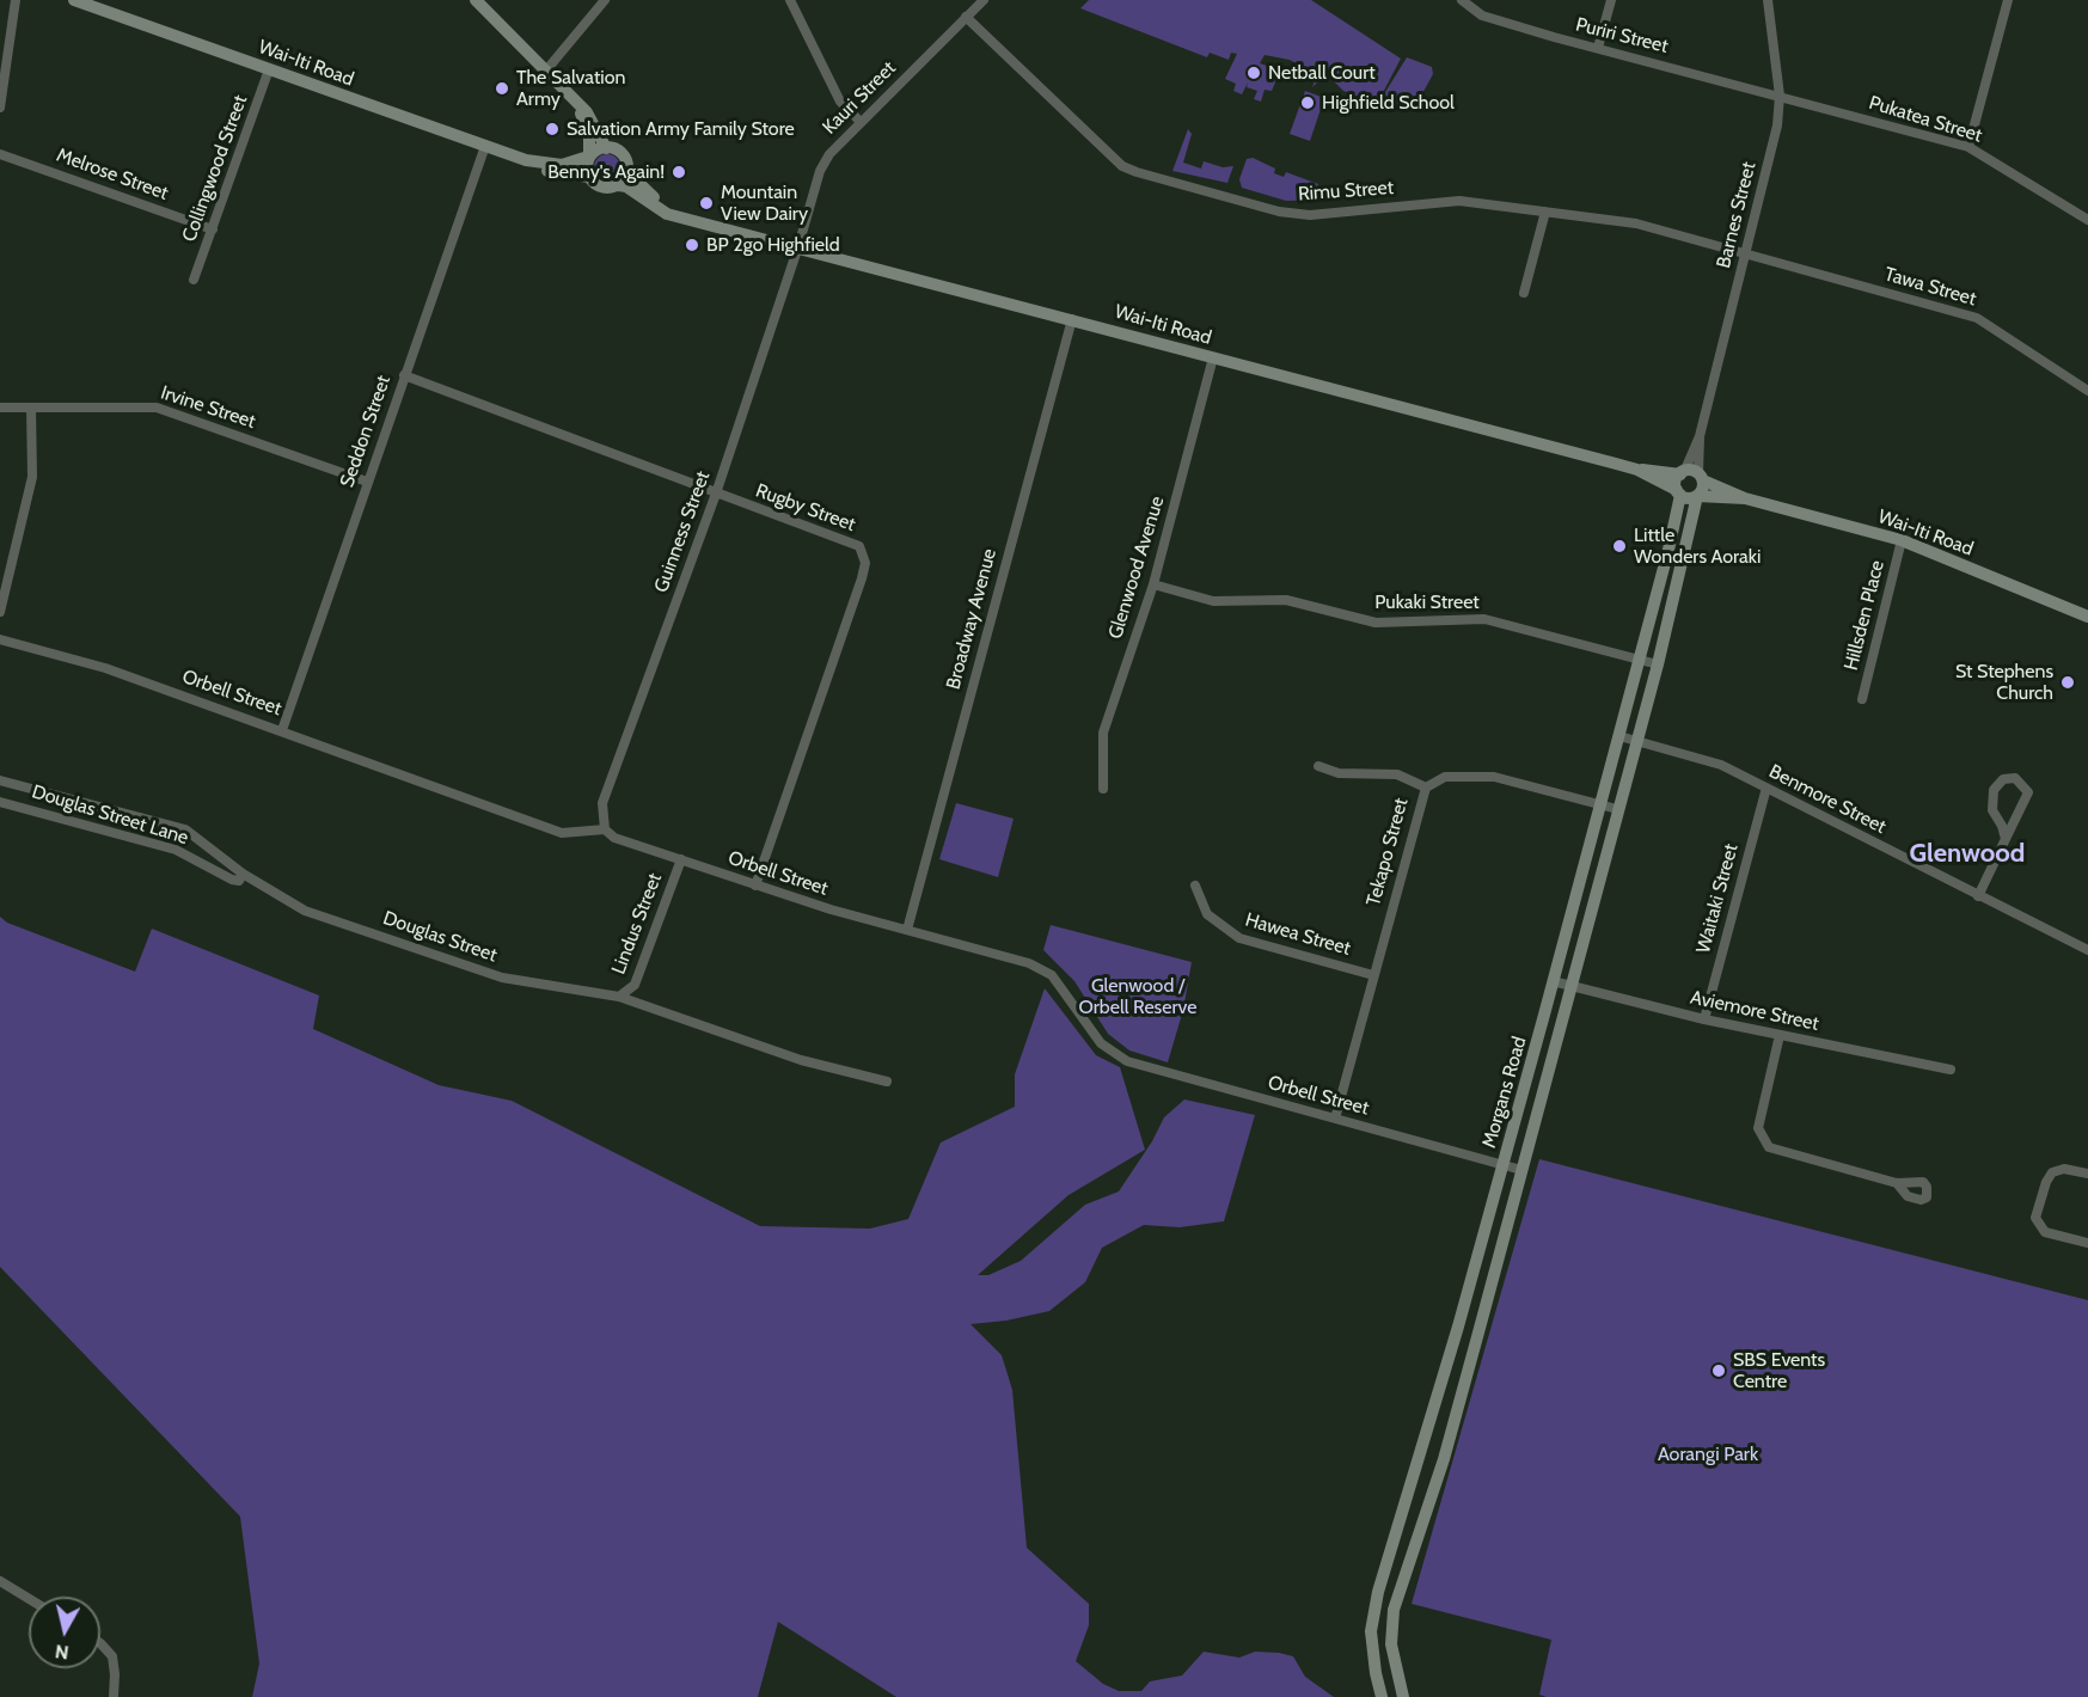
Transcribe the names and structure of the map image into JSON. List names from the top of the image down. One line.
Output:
{"streets":{"street":["Puriri Street","Wai-Iti Road","Kauri Street","Pukatea Street","Collingwood Street","Melrose Street","Rimu Street","Barnes Street","Tawa Street","Irvine Street","Seddon Street","Rugby Street","Guinness Street","Glenwood Avenue","Pukaki Street","Hillsden Place","Broadway Avenue","Orbell Street","Benmore Street","Douglas Street Lane","Tekapo Street","Waitaki Street","Lindus Street","Hawea Street","Douglas Street","Aviemore Street","Morgans Road"]},"crossings":[["Puriri Street","Pukatea Street"],["Puriri Street","Barnes Street"],["Wai-Iti Road","Kauri Street"],["Wai-Iti Road","Collingwood Street"],["Wai-Iti Road","Barnes Street"],["Wai-Iti Road","Seddon Street"],["Wai-Iti Road","Guinness Street"],["Wai-Iti Road","Glenwood Avenue"],["Wai-Iti Road","Hillsden Place"],["Wai-Iti Road","Broadway Avenue"],["Wai-Iti Road","Morgans Road"],["Kauri Street","Rimu Street"],["Kauri Street","Guinness Street"],["Pukatea Street","Barnes Street"],["Collingwood Street","Melrose Street"],["Rimu Street","Barnes Street"],["Rimu Street","Tawa Street"],["Barnes Street","Tawa Street"],["Barnes Street","Morgans Road"],["Irvine Street","Seddon Street"],["Seddon Street","Rugby Street"],["Seddon Street","Orbell Street"],["Rugby Street","Guinness Street"],["Rugby Street","Orbell Street"],["Guinness Street","Orbell Street"],["Glenwood Avenue","Pukaki Street"],["Pukaki Street","Morgans Road"],["Broadway Avenue","Orbell Street"],["Orbell Street","Tekapo Street"],["Orbell Street","Lindus Street"],["Orbell Street","Morgans Road"],["Benmore Street","Waitaki Street"],["Benmore Street","Morgans Road"],["Douglas Street Lane","Douglas Street"],["Tekapo Street","Hawea Street"],["Tekapo Street","Morgans Road"],["Waitaki Street","Aviemore Street"],["Lindus Street","Douglas Street"],["Aviemore Street","Morgans Road"]],"districts":["Glenwood"],"parks":["Glenwood / Orbell Reserve","Aorangi Park"],"places":["Netball Court","The Salvation Army","Highfield School","Salvation Army Family Store","Benny's Again!","Mountain View Dairy","BP 2go Highfield","Little Wonders Aoraki","St Stephens Church","SBS Events Centre"],"north":"bottom"}
